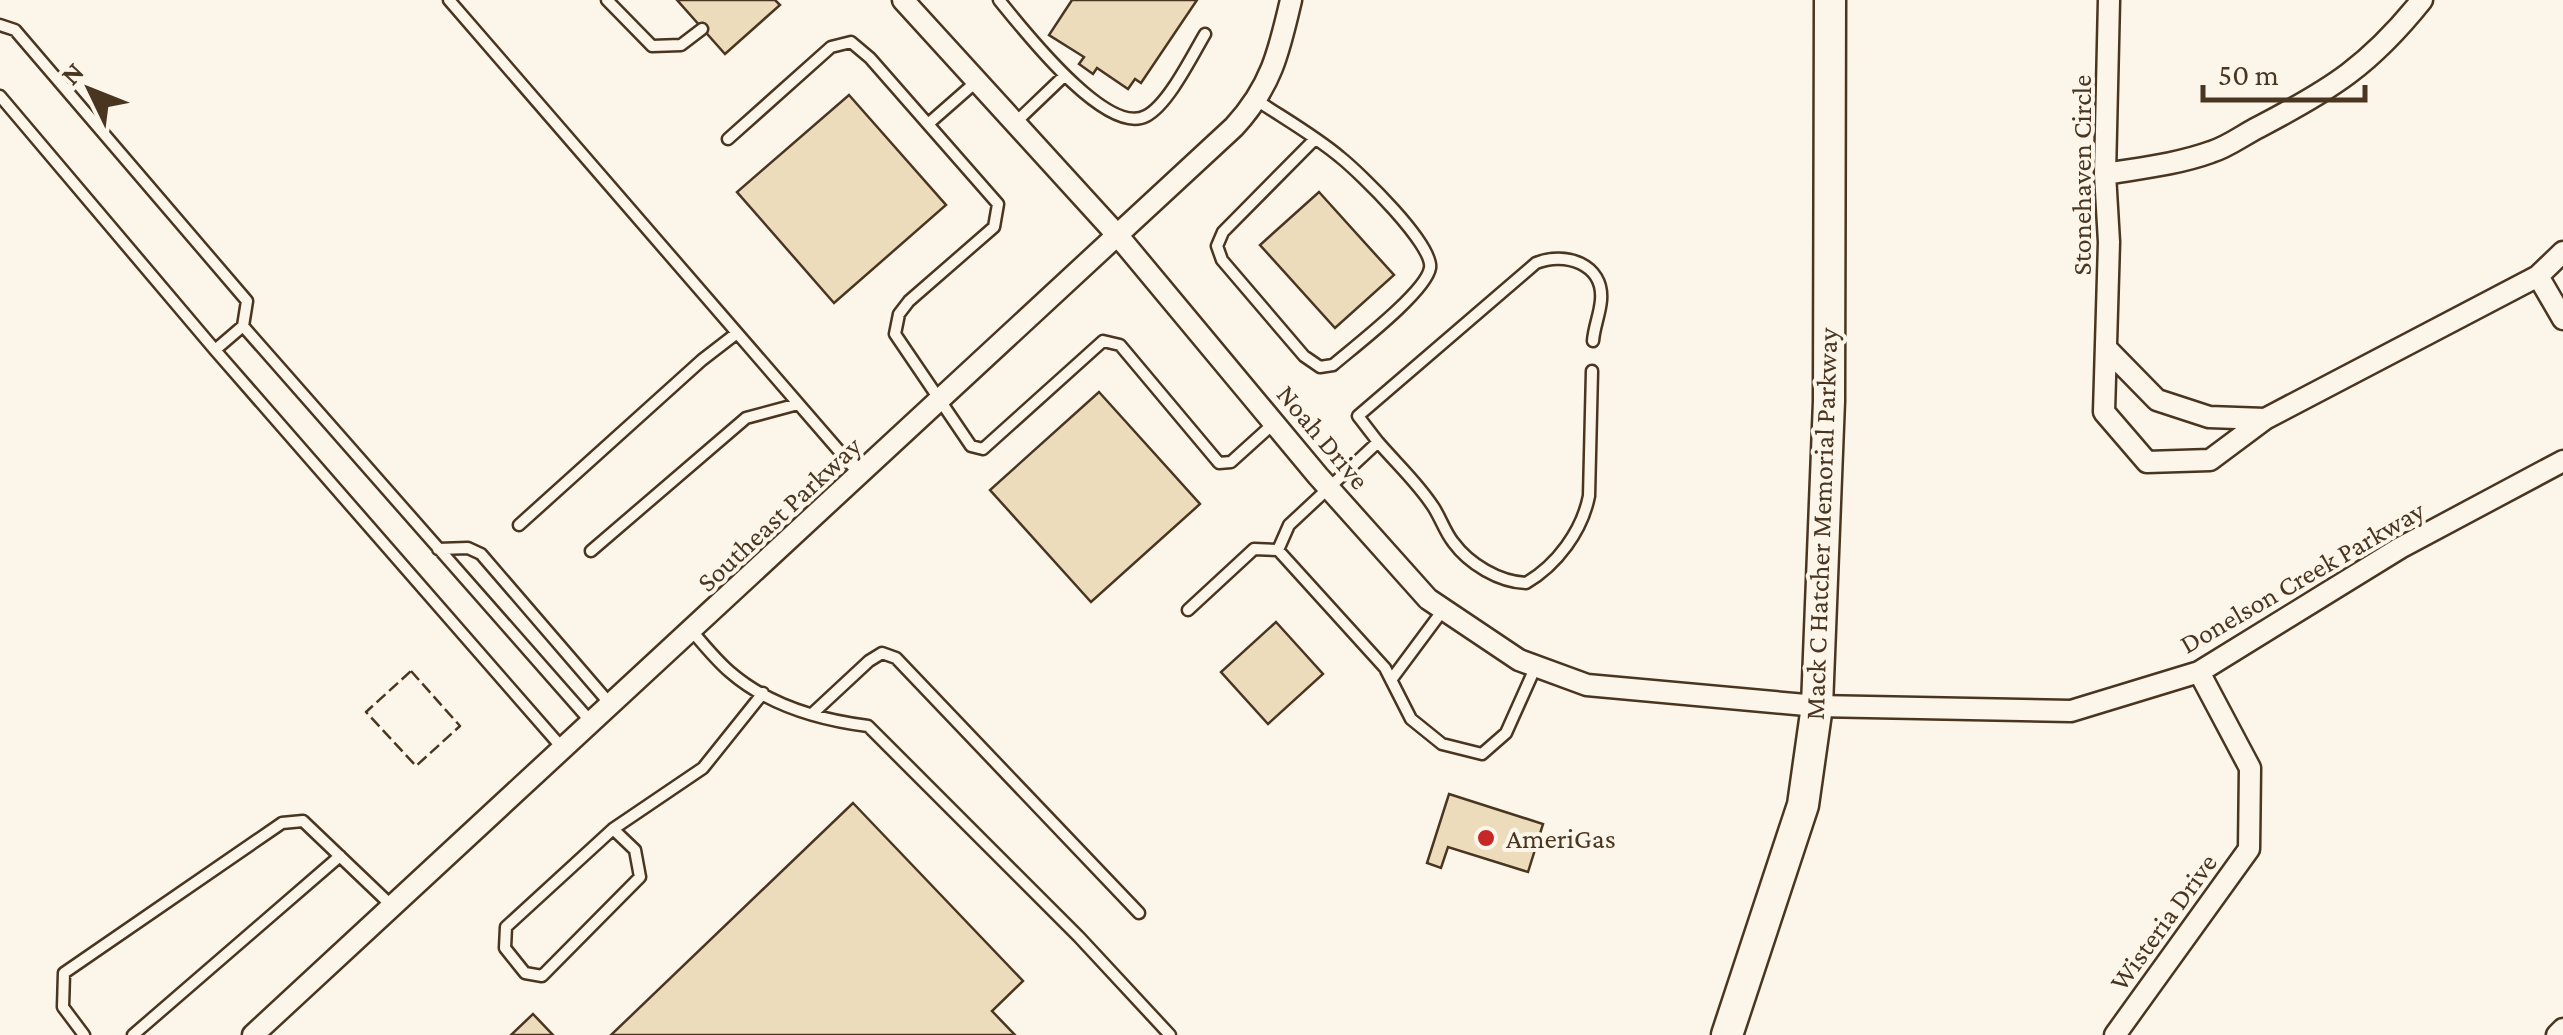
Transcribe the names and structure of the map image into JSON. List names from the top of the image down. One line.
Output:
{"streets":{"main road":["Mack C Hatcher Memorial Parkway"],"street":["Stonehaven Circle","Noah Drive","Southeast Parkway","Donelson Creek Parkway","Wisteria Drive"]},"crossings":[["Noah Drive","Southeast Parkway"],["Noah Drive","Mack C Hatcher Memorial Parkway"],["Noah Drive","Donelson Creek Parkway"],["Mack C Hatcher Memorial Parkway","Donelson Creek Parkway"],["Donelson Creek Parkway","Wisteria Drive"]],"places":["AmeriGas"],"scale_bar":"50 m","north":"top left"}
